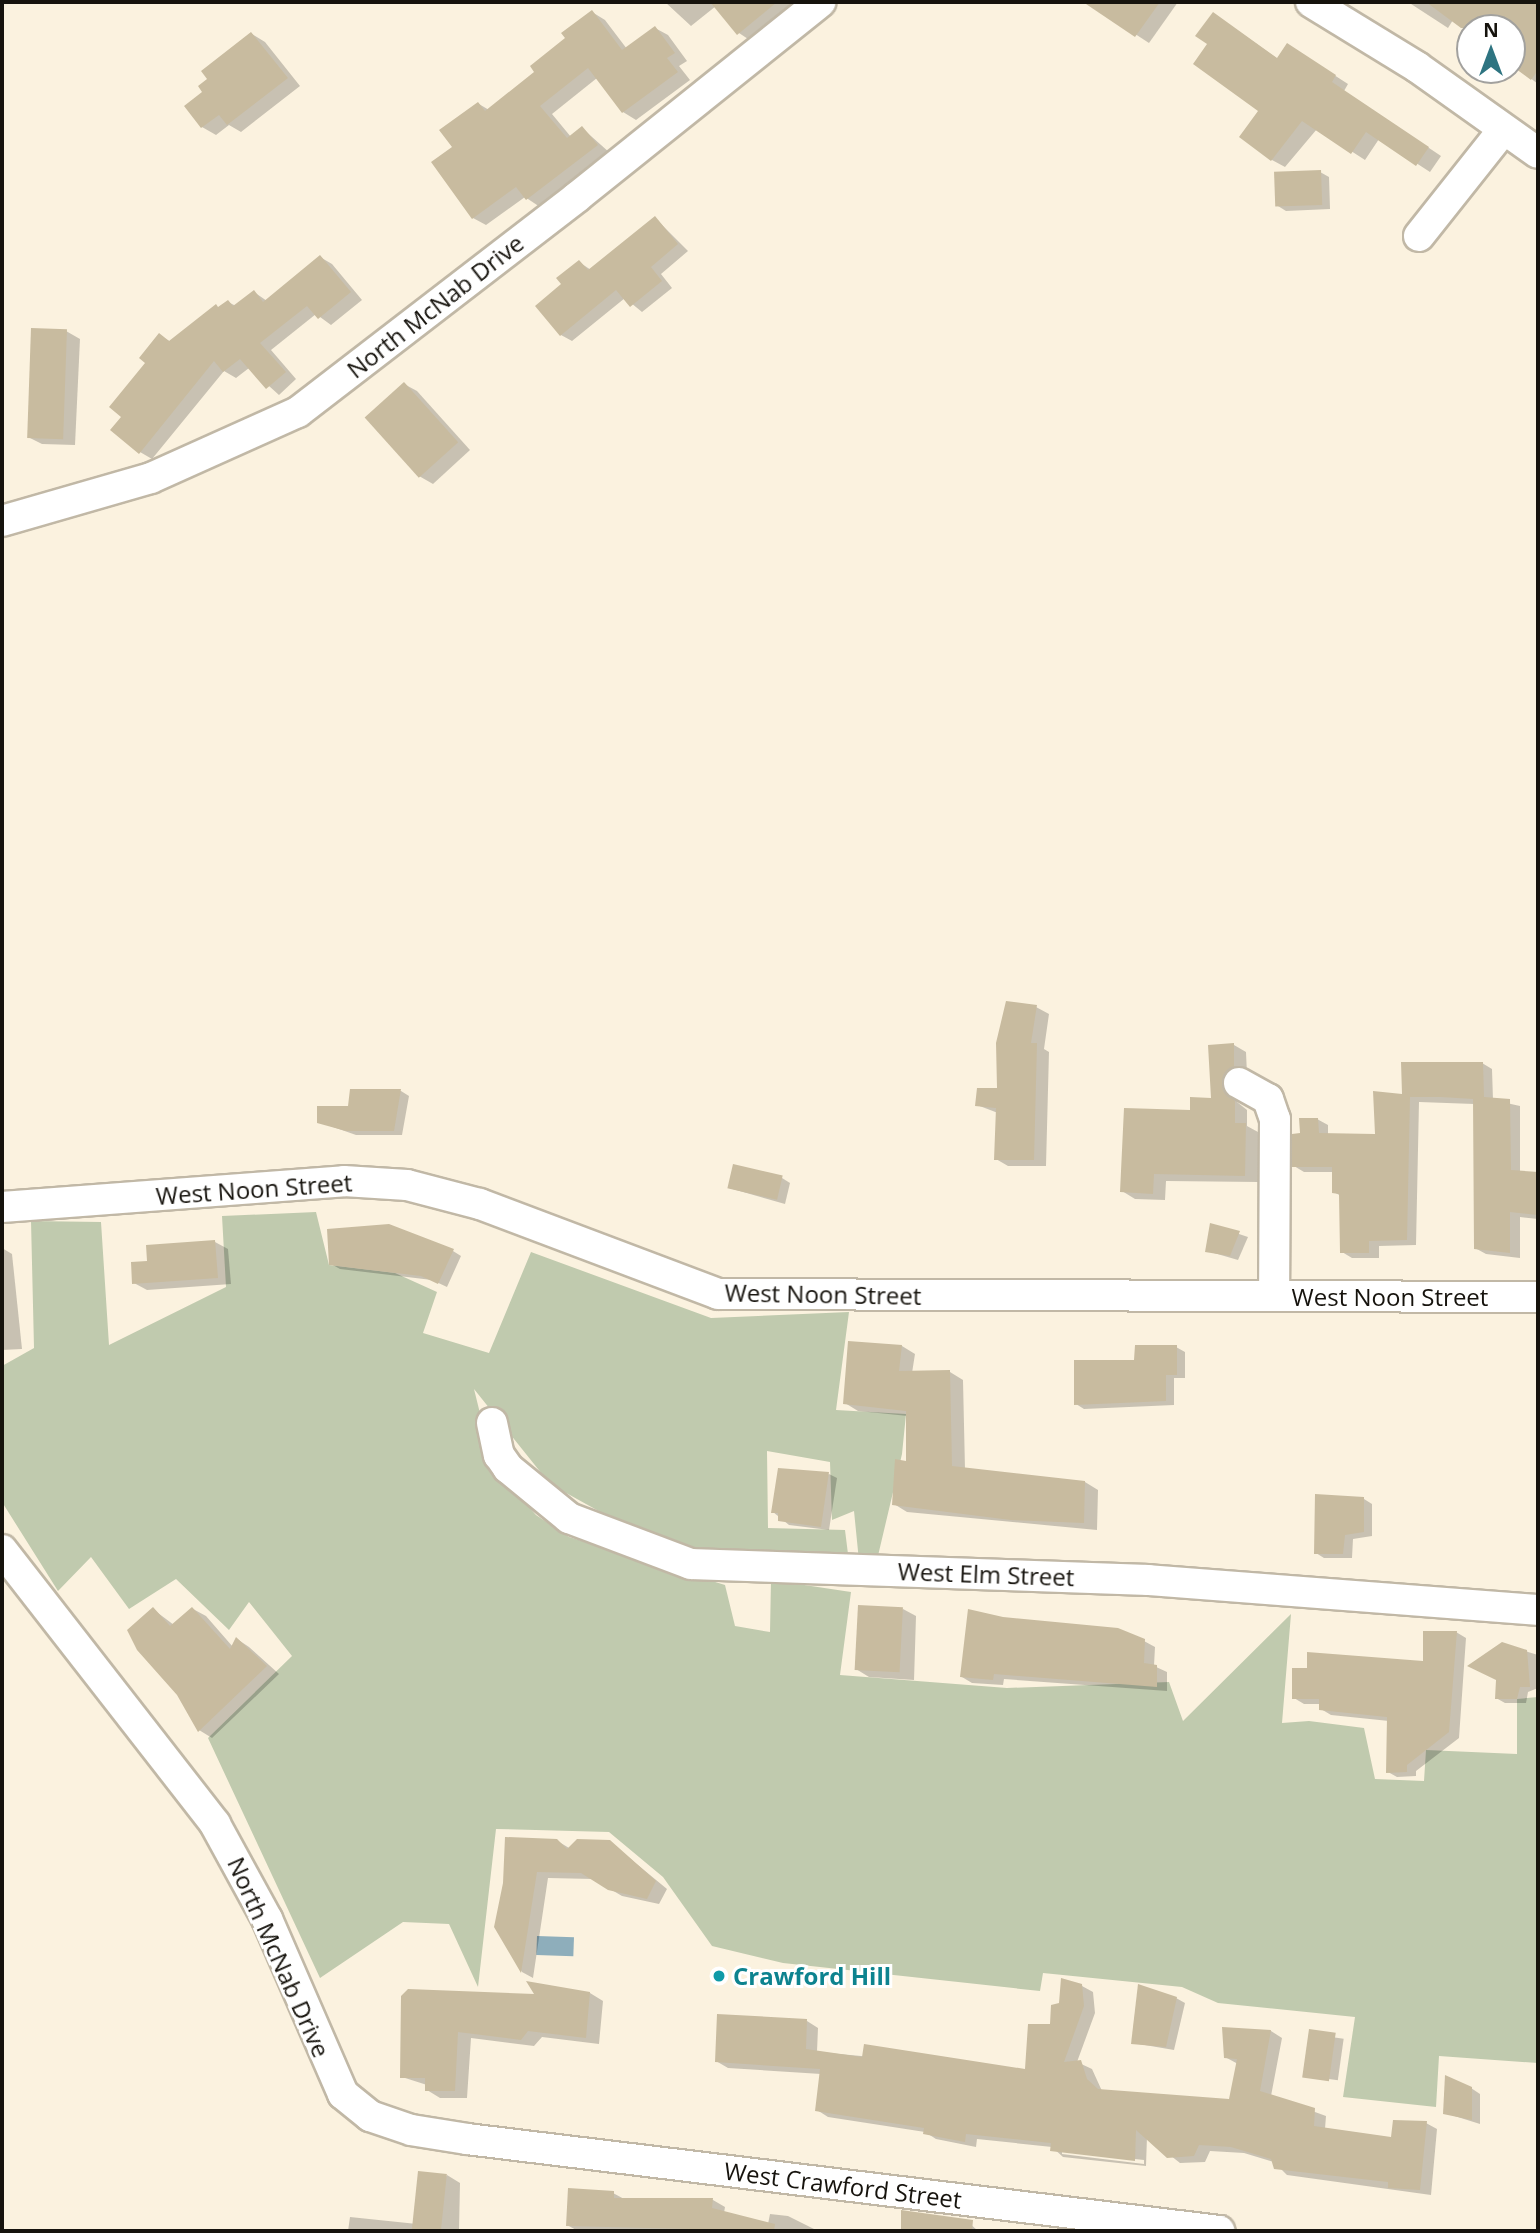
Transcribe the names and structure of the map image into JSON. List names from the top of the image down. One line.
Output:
{"streets":{"street":["North McNab Drive","West Noon Street","West Elm Street","West Crawford Street"]},"crossings":[["North McNab Drive","West Crawford Street"]],"places":["Crawford Hill"],"north":"top"}
